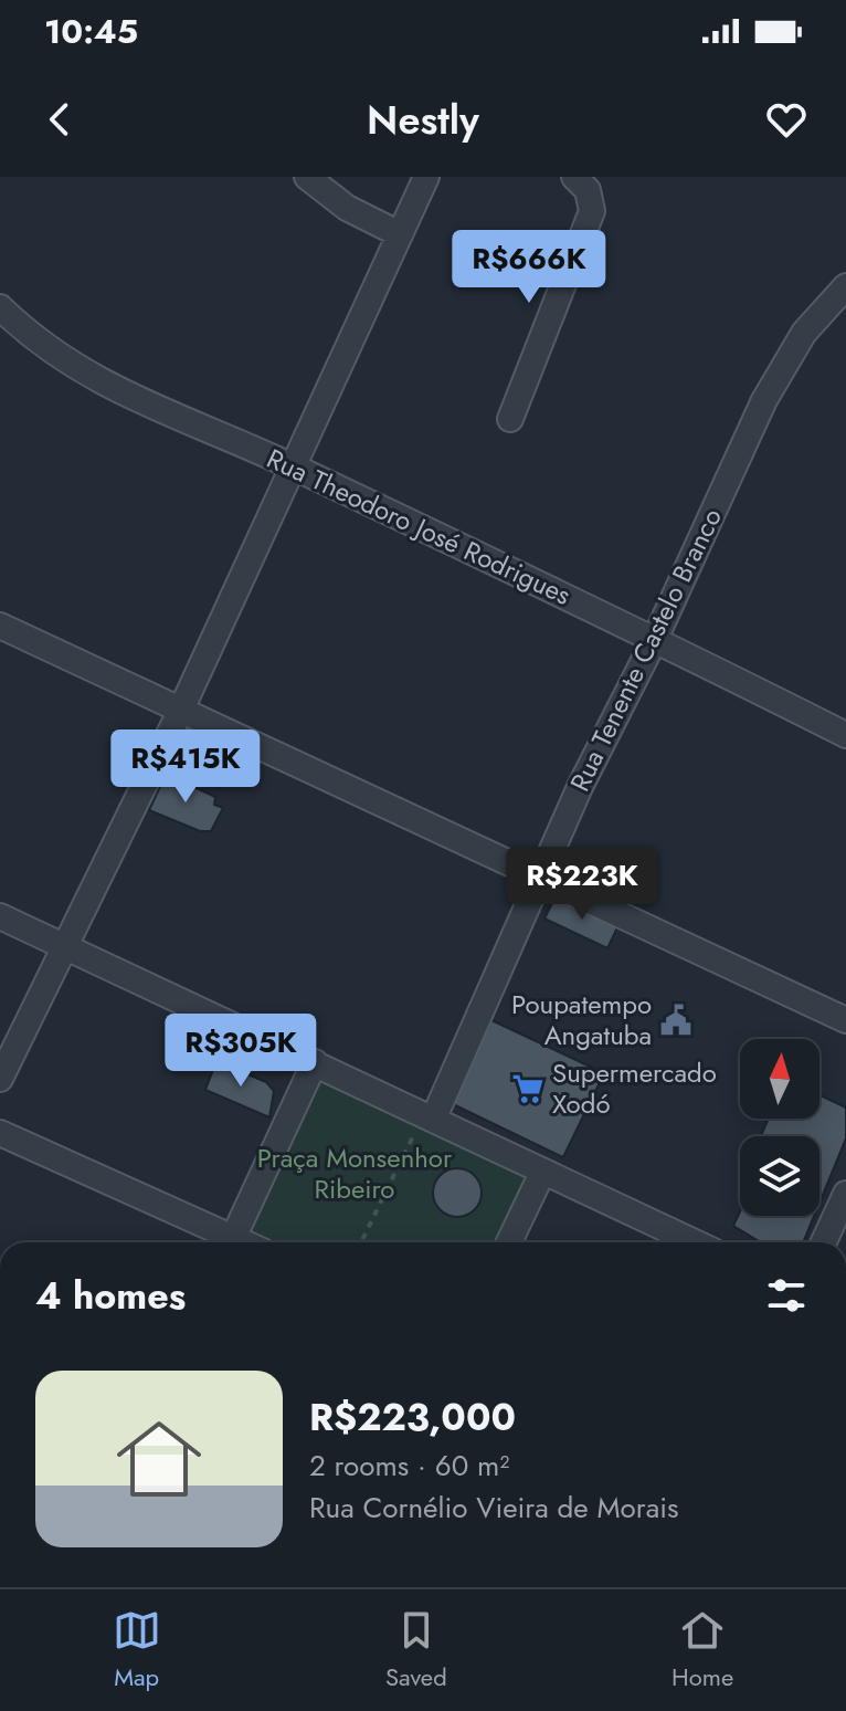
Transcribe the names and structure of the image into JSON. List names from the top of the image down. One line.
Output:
{"streets":{"street":["Rua Theodoro José Rodrigues","Rua Tenente Castelo Branco"]},"crossings":[["Rua Theodoro José Rodrigues","Rua Tenente Castelo Branco"]],"parks":["Praça Monsenhor Ribeiro"],"places":{"public building":["Poupatempo Angatuba"],"supermarket":["Supermercado Xodó"]},"north":"top","page":{"status":"10:45","header":"Nestly","price":["R$666K","R$415K","R$223K","R$305K"],"heading":"4 homes","list":[{"name":"R$223,000","note":"2 rooms · 60 m² · Rua Cornélio Vieira de Morais"}],"tabs":["Map","Saved","Home"]}}
